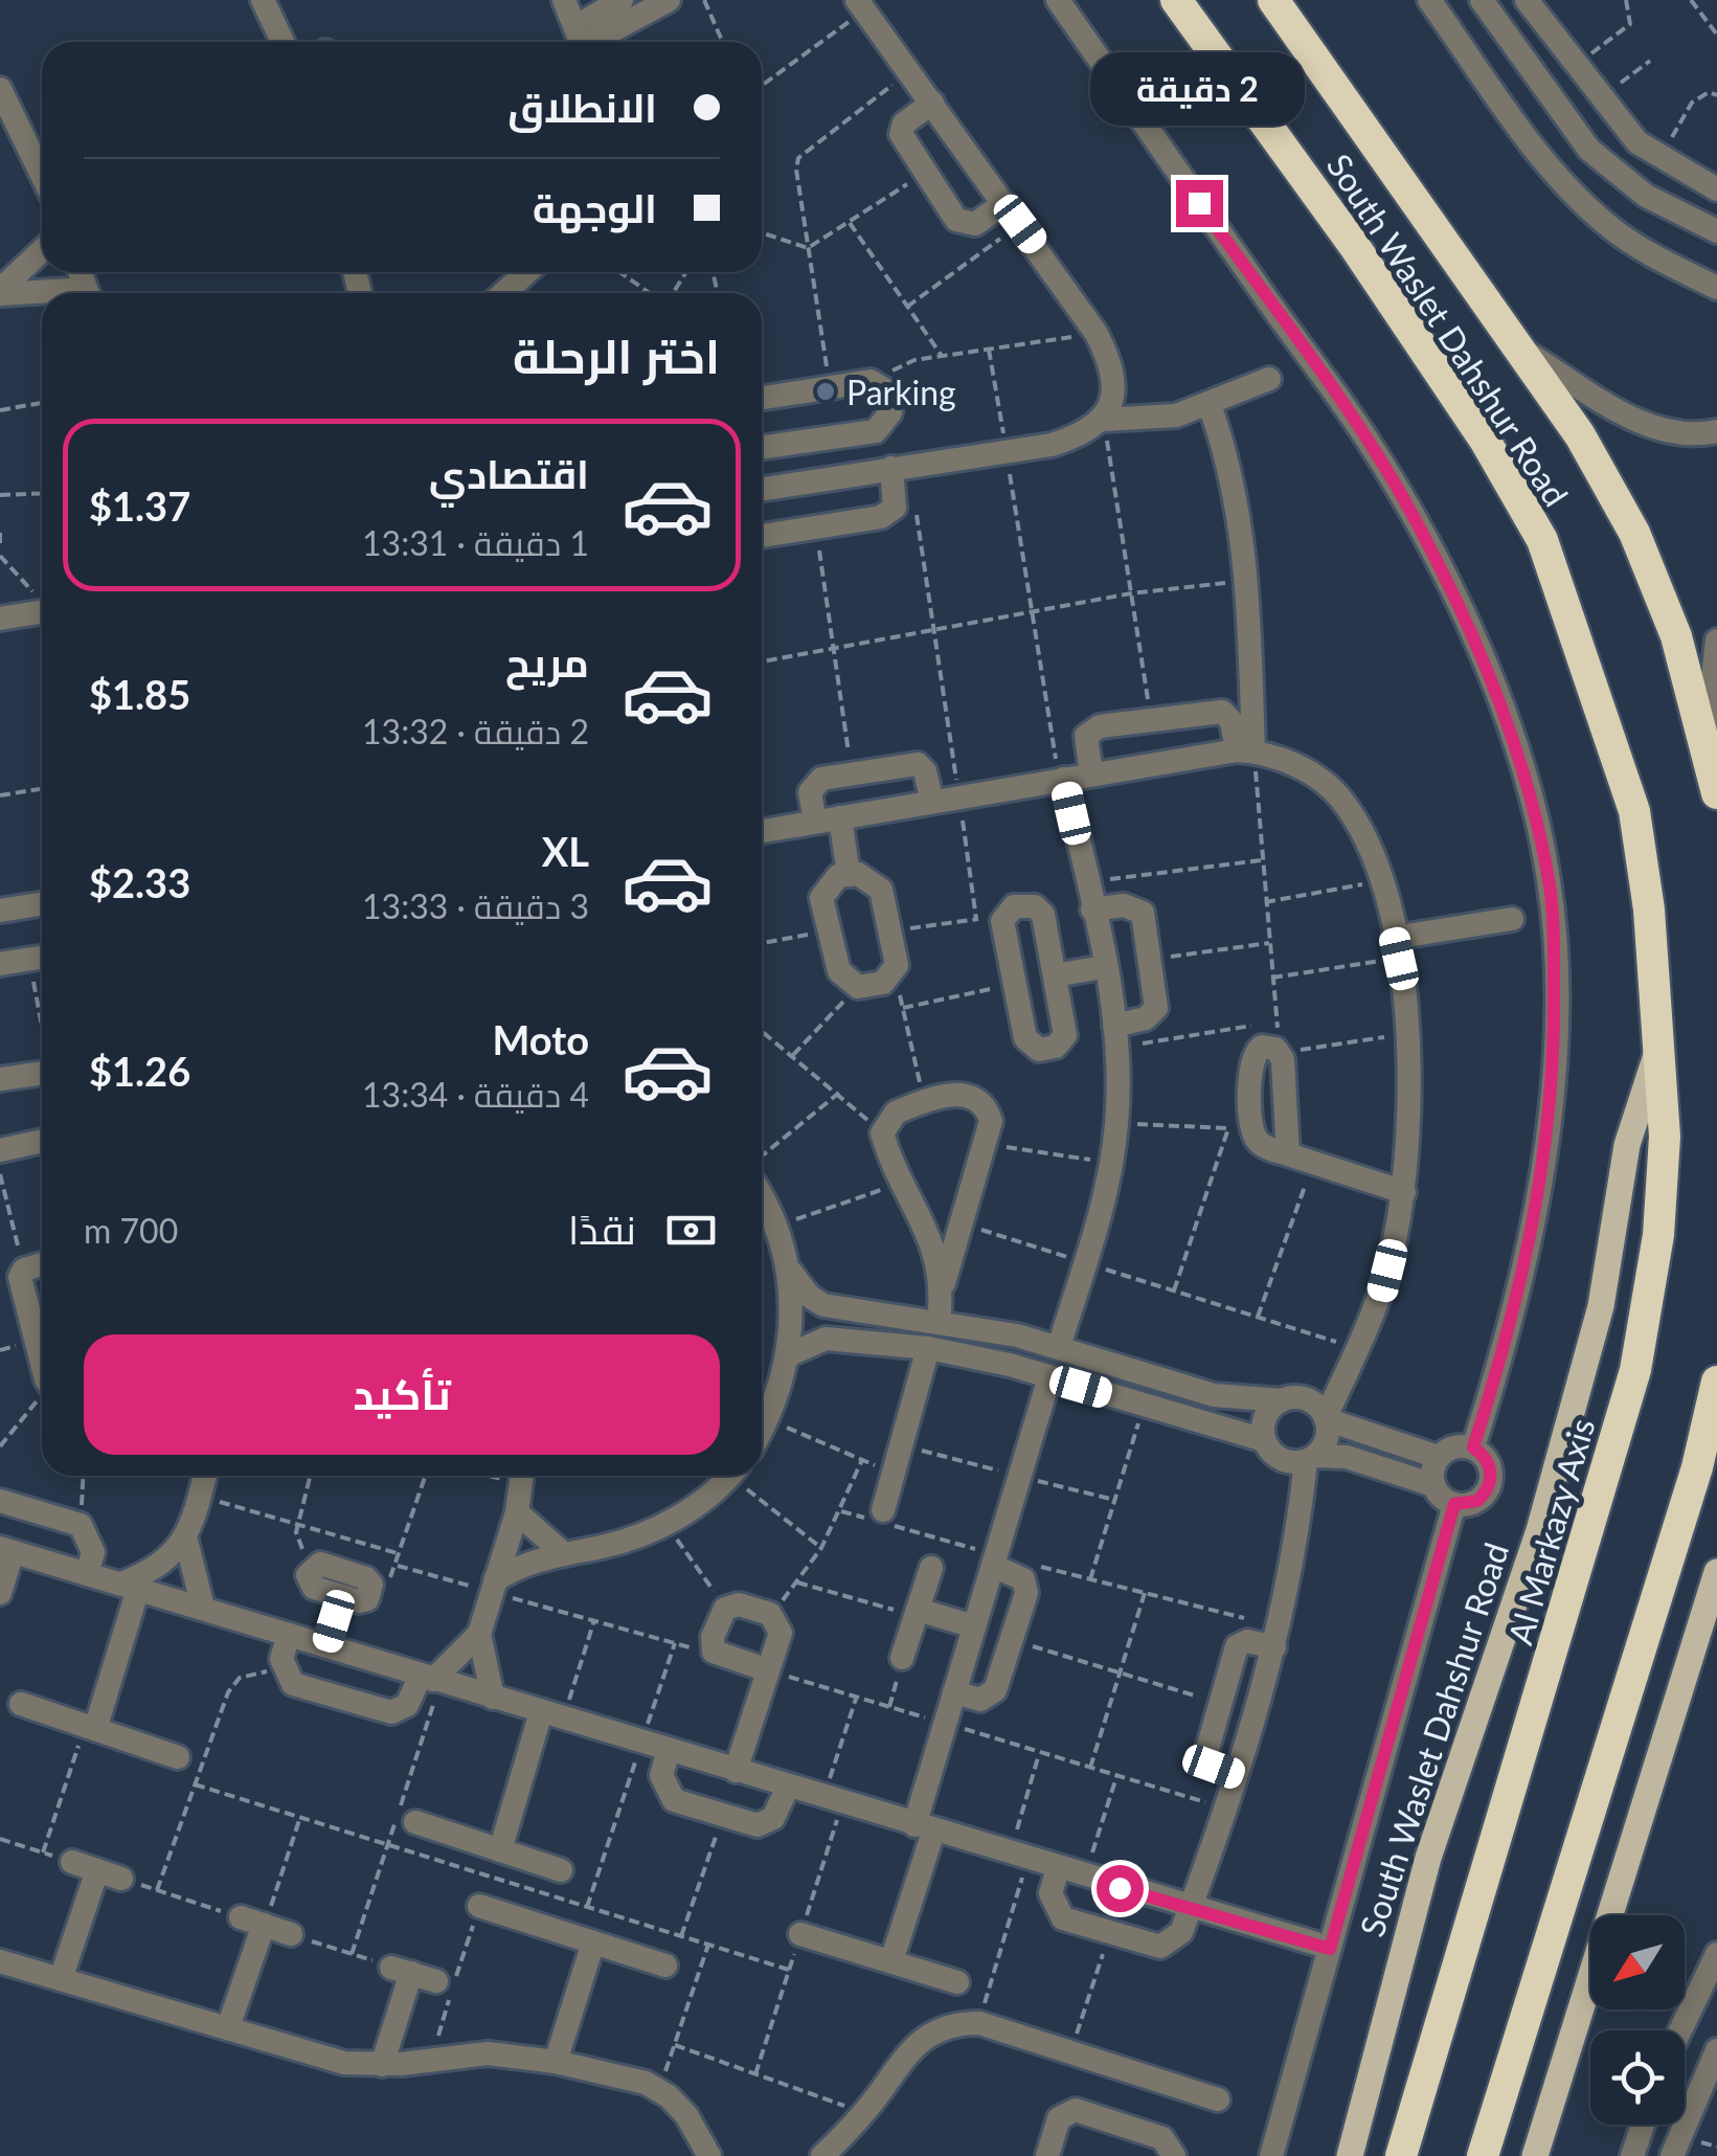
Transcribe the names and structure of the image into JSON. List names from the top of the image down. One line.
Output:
{"streets":{"highway":["South Waslet Dahshur Road","Al Markazy Axis"]},"crossings":[["South Waslet Dahshur Road","Al Markazy Axis"]],"places":["Parking"],"north":"bottom left","page":{"banner":["الانطلاق","الوجهة"],"bubble":"2 دقيقة","heading":"اختر الرحلة","list":[{"name":"اقتصادي","note":"1 دقيقة · 13:31","value":"$1.37"},{"name":"مريح","note":"2 دقيقة · 13:32","value":"$1.85"},{"name":"XL","note":"3 دقيقة · 13:33","value":"$2.33"},{"name":"Moto","note":"4 دقيقة · 13:34","value":"$1.26"}],"pay":["نقدًا","700 m"],"buttons":"تأكيد"}}
